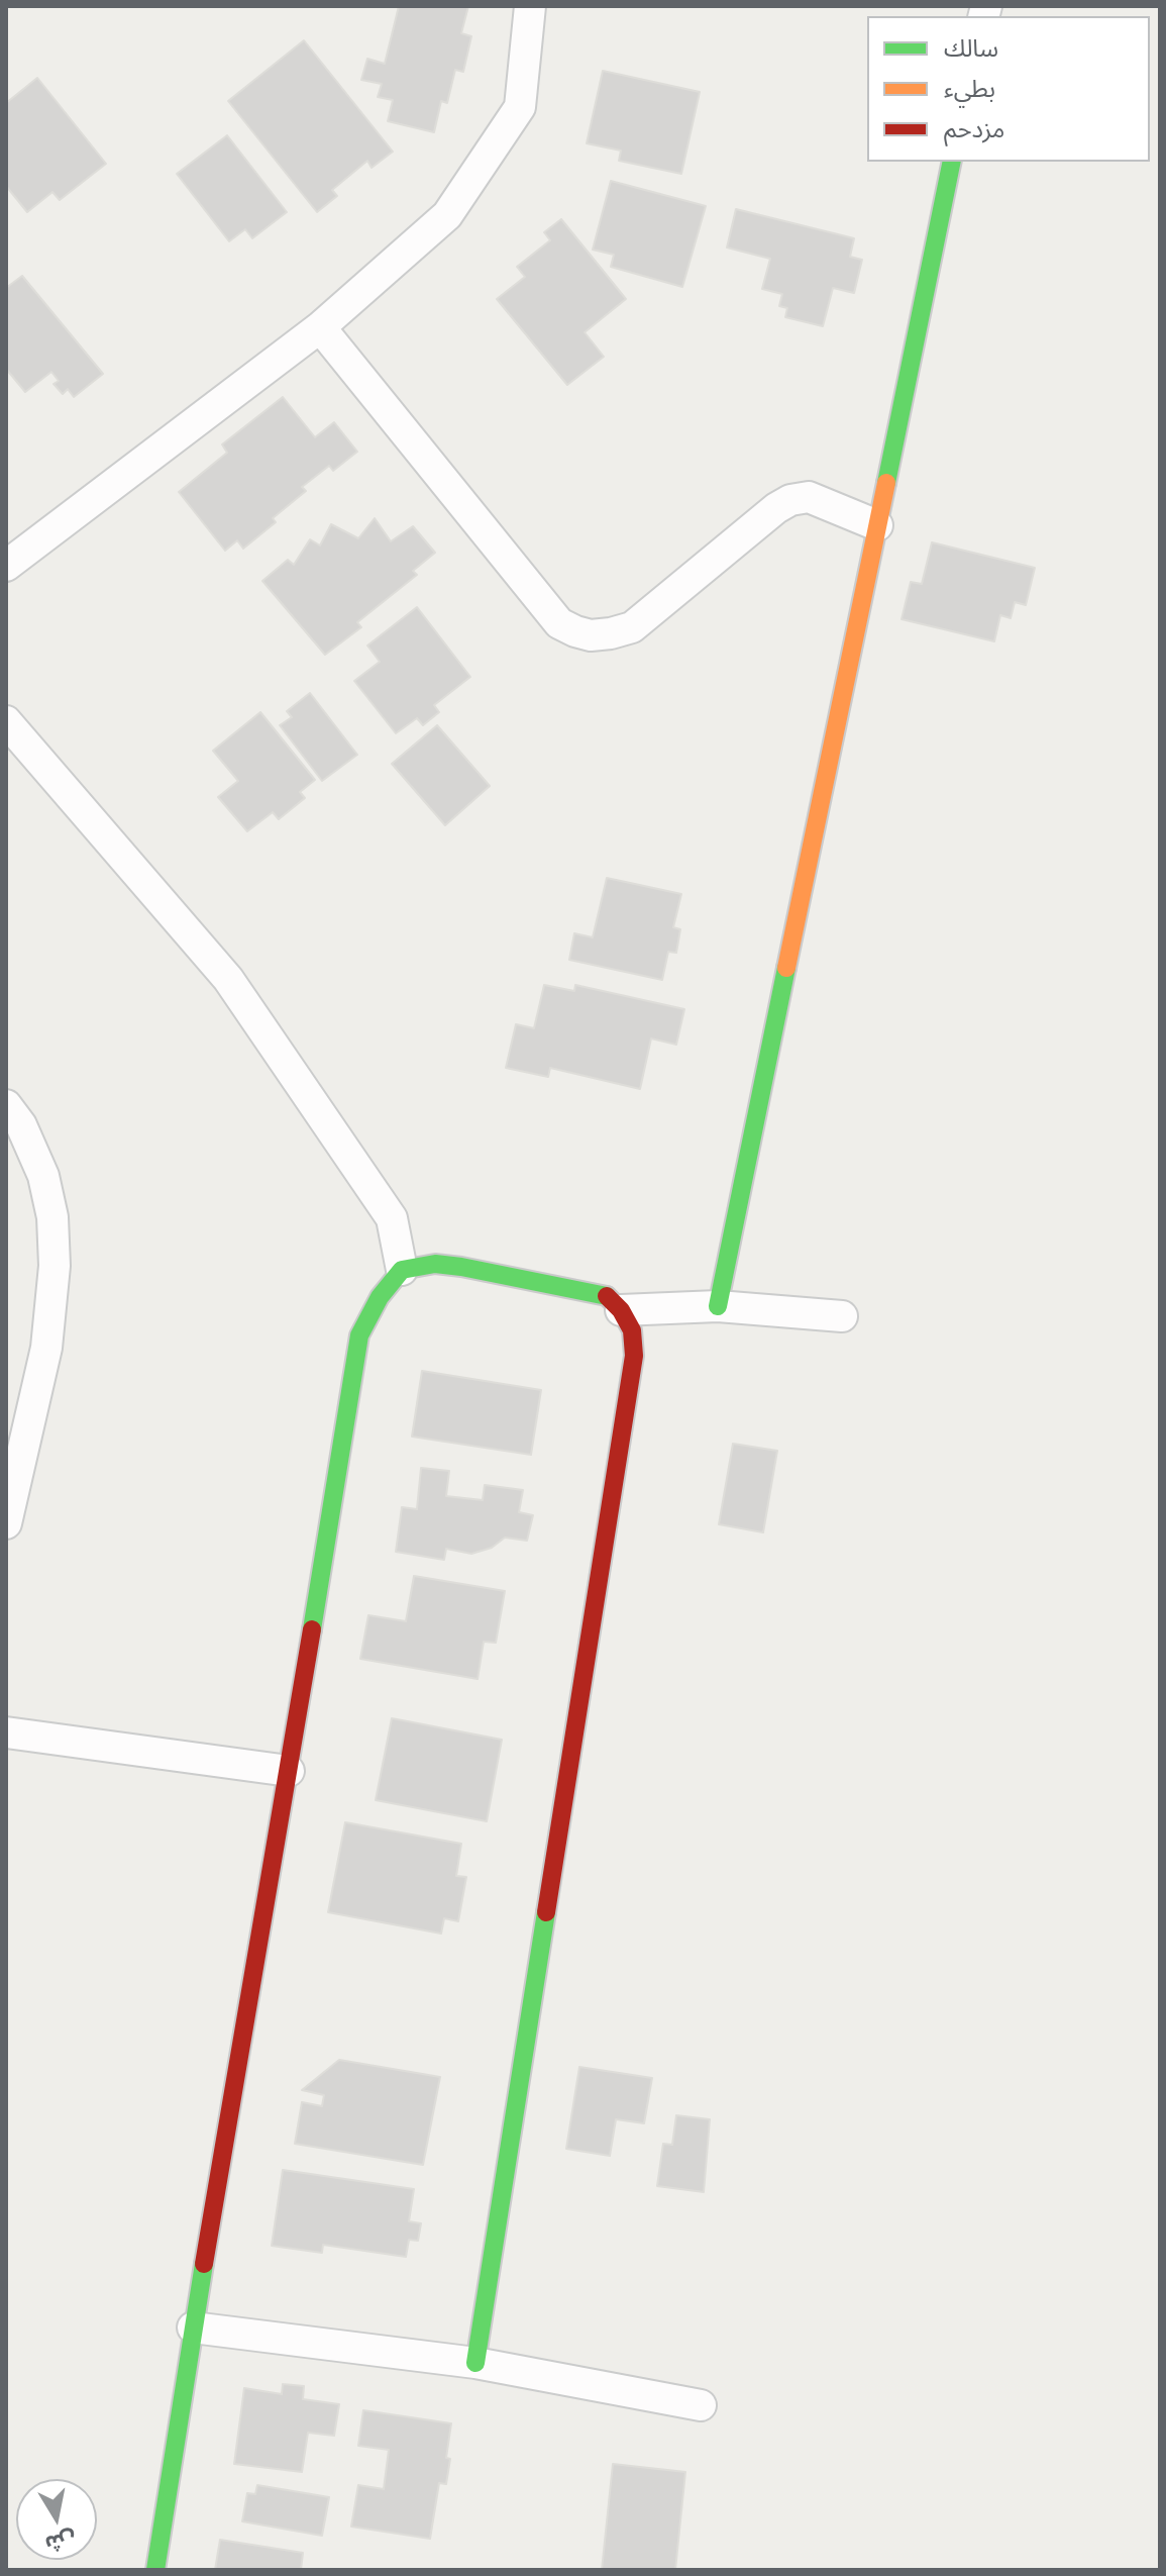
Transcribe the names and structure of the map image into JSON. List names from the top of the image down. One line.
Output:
{"legend":["سالك","بطيء","مزدحم"],"north":"bottom"}
